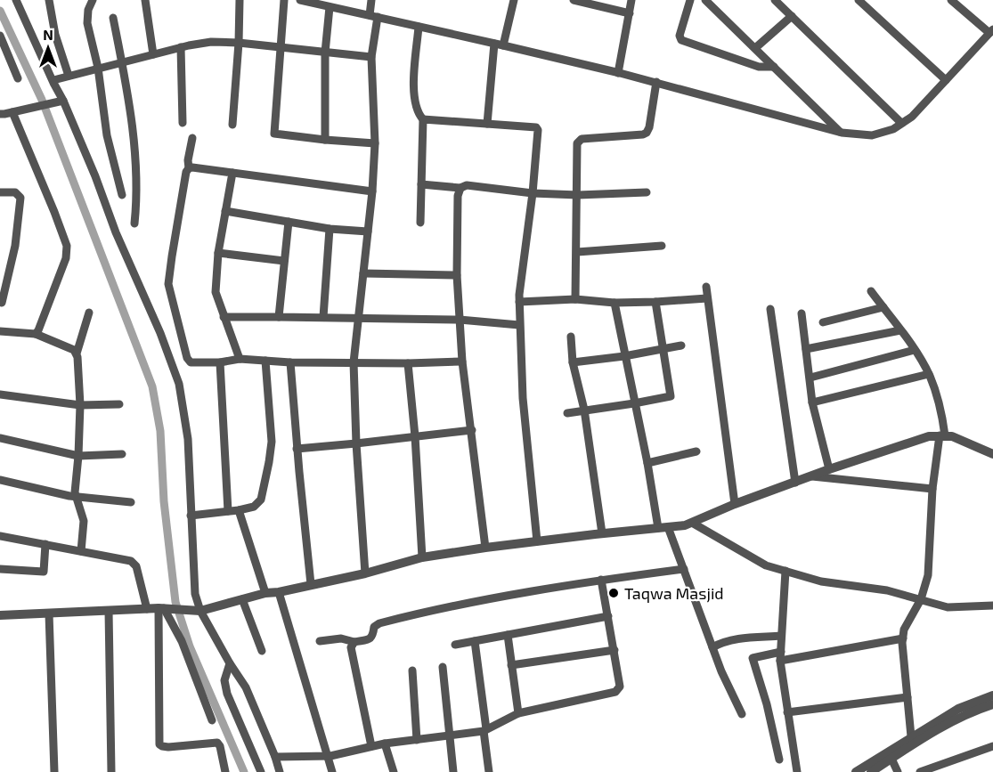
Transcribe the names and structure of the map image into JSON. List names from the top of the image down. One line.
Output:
{"places":["Taqwa Masjid"],"north":"top"}
